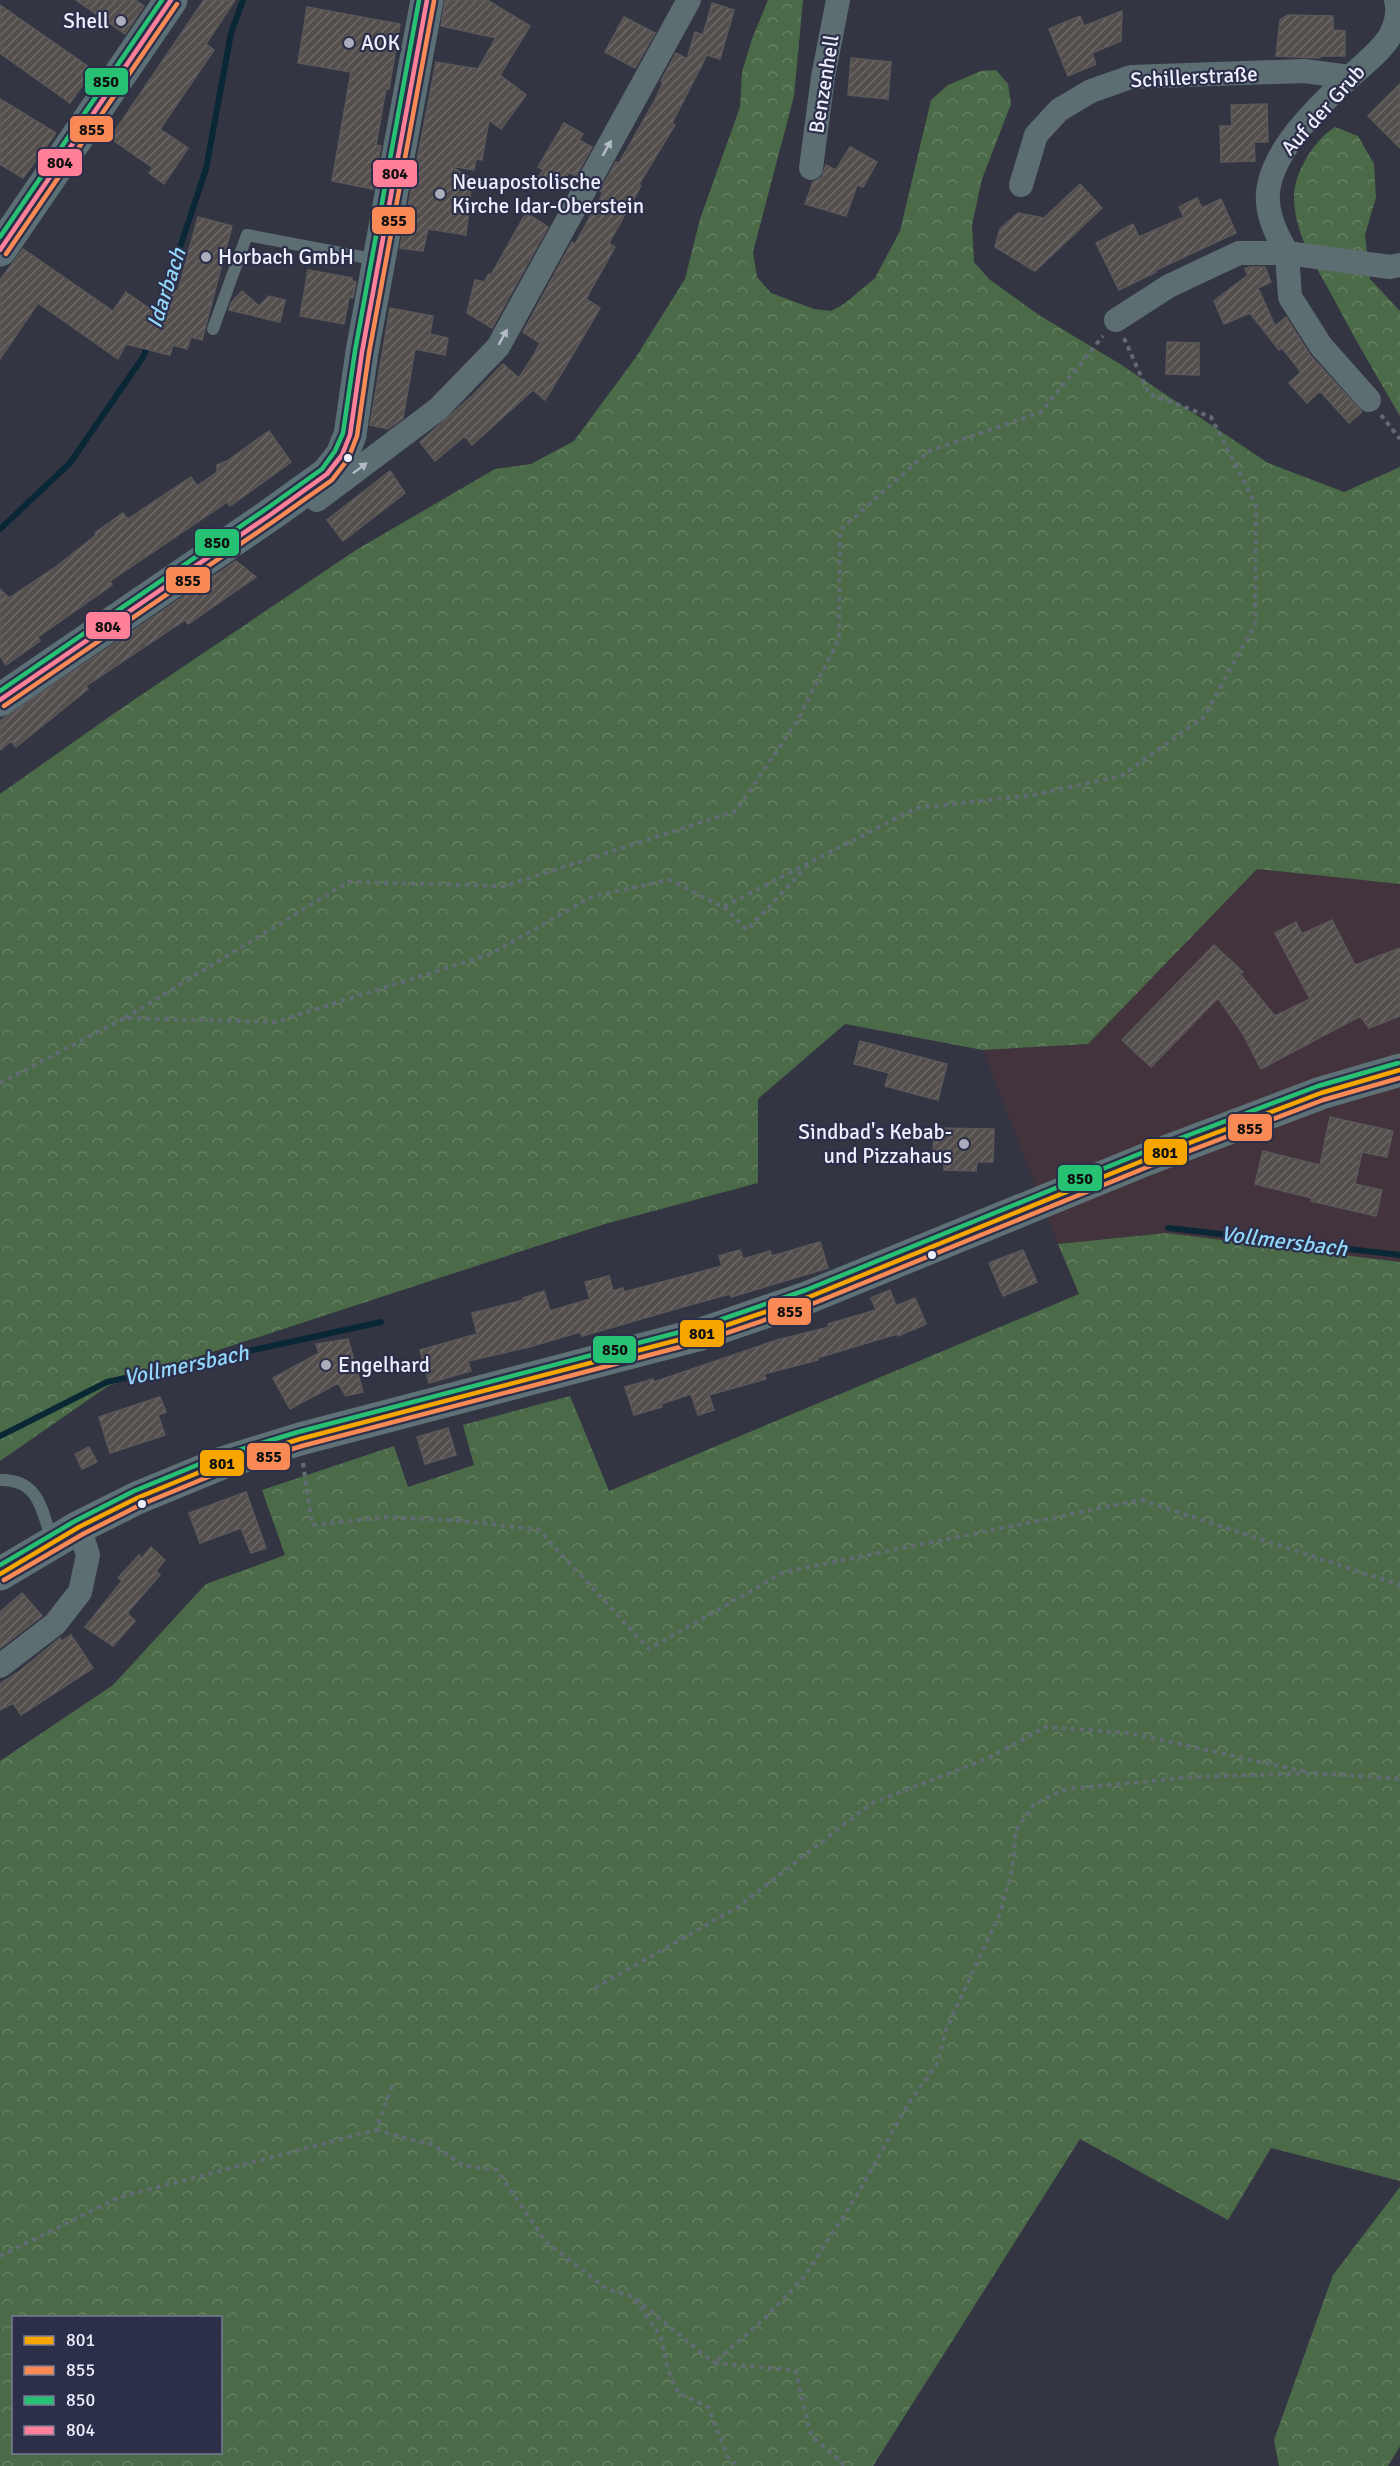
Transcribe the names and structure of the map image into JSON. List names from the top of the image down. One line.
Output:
{"streets":{"street":["Schillerstraße","Benzenhell","Auf der Grub"]},"crossings":[["Schillerstraße","Auf der Grub"]],"water":["Idarbach","Vollmersbach"],"places":["Shell","AOK","Neuapostolische Kirche Idar-Oberstein","Horbach GmbH","Sindbad's Kebab- und Pizzahaus","Engelhard"],"lines":["transit line 850","transit line 804","transit line 855","transit line 801"],"legend":["801","855","850","804"]}
